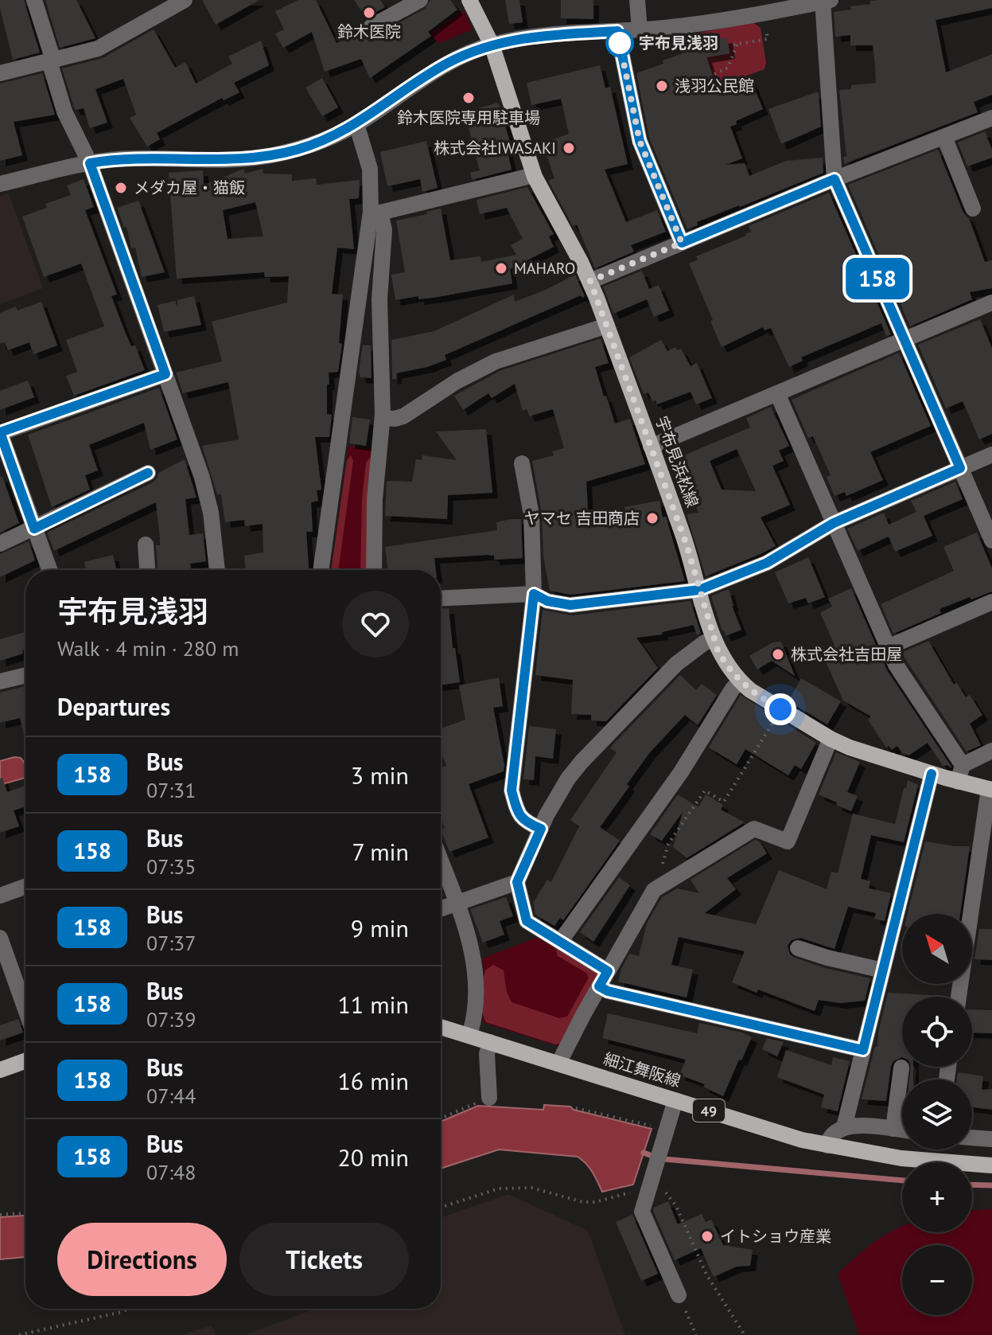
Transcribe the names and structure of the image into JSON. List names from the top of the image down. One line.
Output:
{"streets":{"main road":["宇布見浜松線","細江舞阪線","49"]},"places":["鈴木医院","宇布見浅羽","浅羽公民館","鈴木医院専用駐車場","株式会社IWASAKI","メダカ屋・猫飯","MAHARO","ヤマセ 吉田商店","株式会社吉田屋","イトショウ産業"],"lines":["bus line 158"],"north":"top left","page":{"on_map":"158","heading":[["宇布見浅羽","Walk · 4 min · 280 m"],"Departures"],"list":[{"mark":"158","name":"Bus","note":"07:31","value":"3 min"},{"mark":"158","name":"Bus","note":"07:35","value":"7 min"},{"mark":"158","name":"Bus","note":"07:37","value":"9 min"},{"mark":"158","name":"Bus","note":"07:39","value":"11 min"},{"mark":"158","name":"Bus","note":"07:44","value":"16 min"},{"mark":"158","name":"Bus","note":"07:48","value":"20 min"}],"map_buttons":["+","−"],"buttons":["Directions","Tickets"]}}
